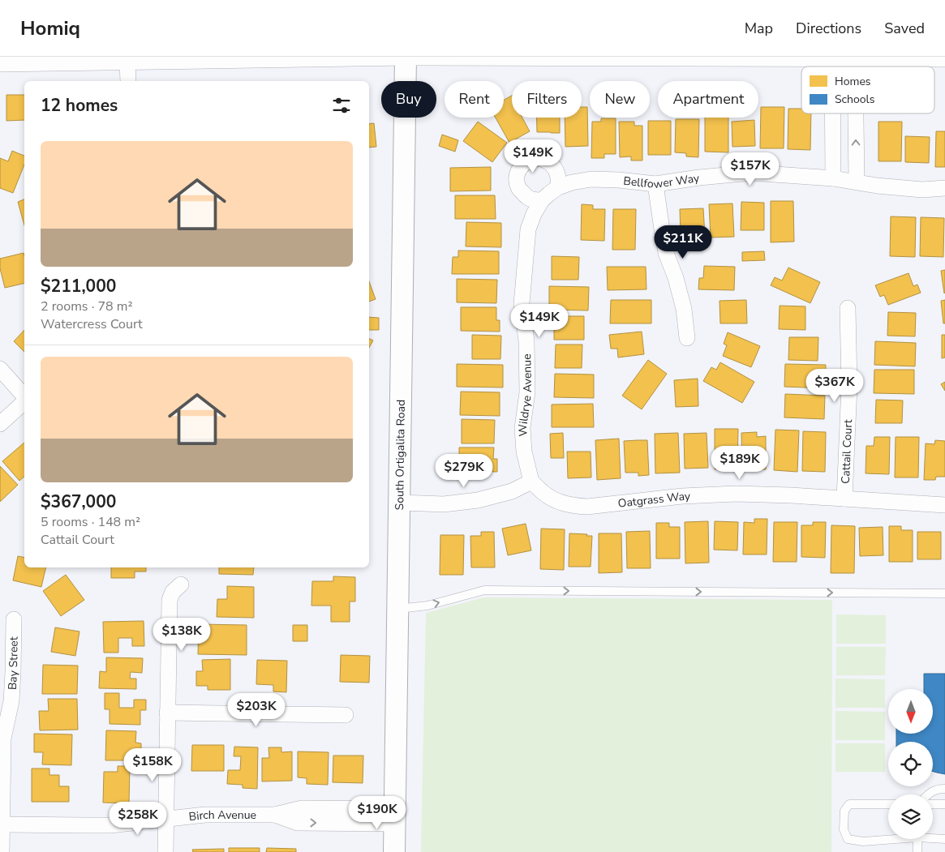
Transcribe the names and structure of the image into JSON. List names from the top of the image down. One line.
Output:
{"streets":{"street":["Bellfower Way","Wildrye Avenue","Cattail Court","South Ortigalita Road","Oatgrass Way","Bay Street","Birch Avenue"]},"crossings":[["Bellfower Way","Wildrye Avenue"],["Wildrye Avenue","Oatgrass Way"],["Cattail Court","Oatgrass Way"],["South Ortigalita Road","Birch Avenue"],["Bay Street","Birch Avenue"]],"legend":["Homes","Schools"],"north":"bottom","page":{"header":"Homiq","nav":["Map","Directions","Saved"],"chip":["Buy","Rent","Filters","New","Apartment"],"heading":"12 homes","list":[{"name":"$211,000","note":"2 rooms · 78 m² · Watercress Court"},{"name":"$367,000","note":"5 rooms · 148 m² · Cattail Court"}],"price":["$149K","$157K","$211K","$149K","$367K","$189K","$279K","$138K","$203K","$158K","$190K","$258K"]}}
